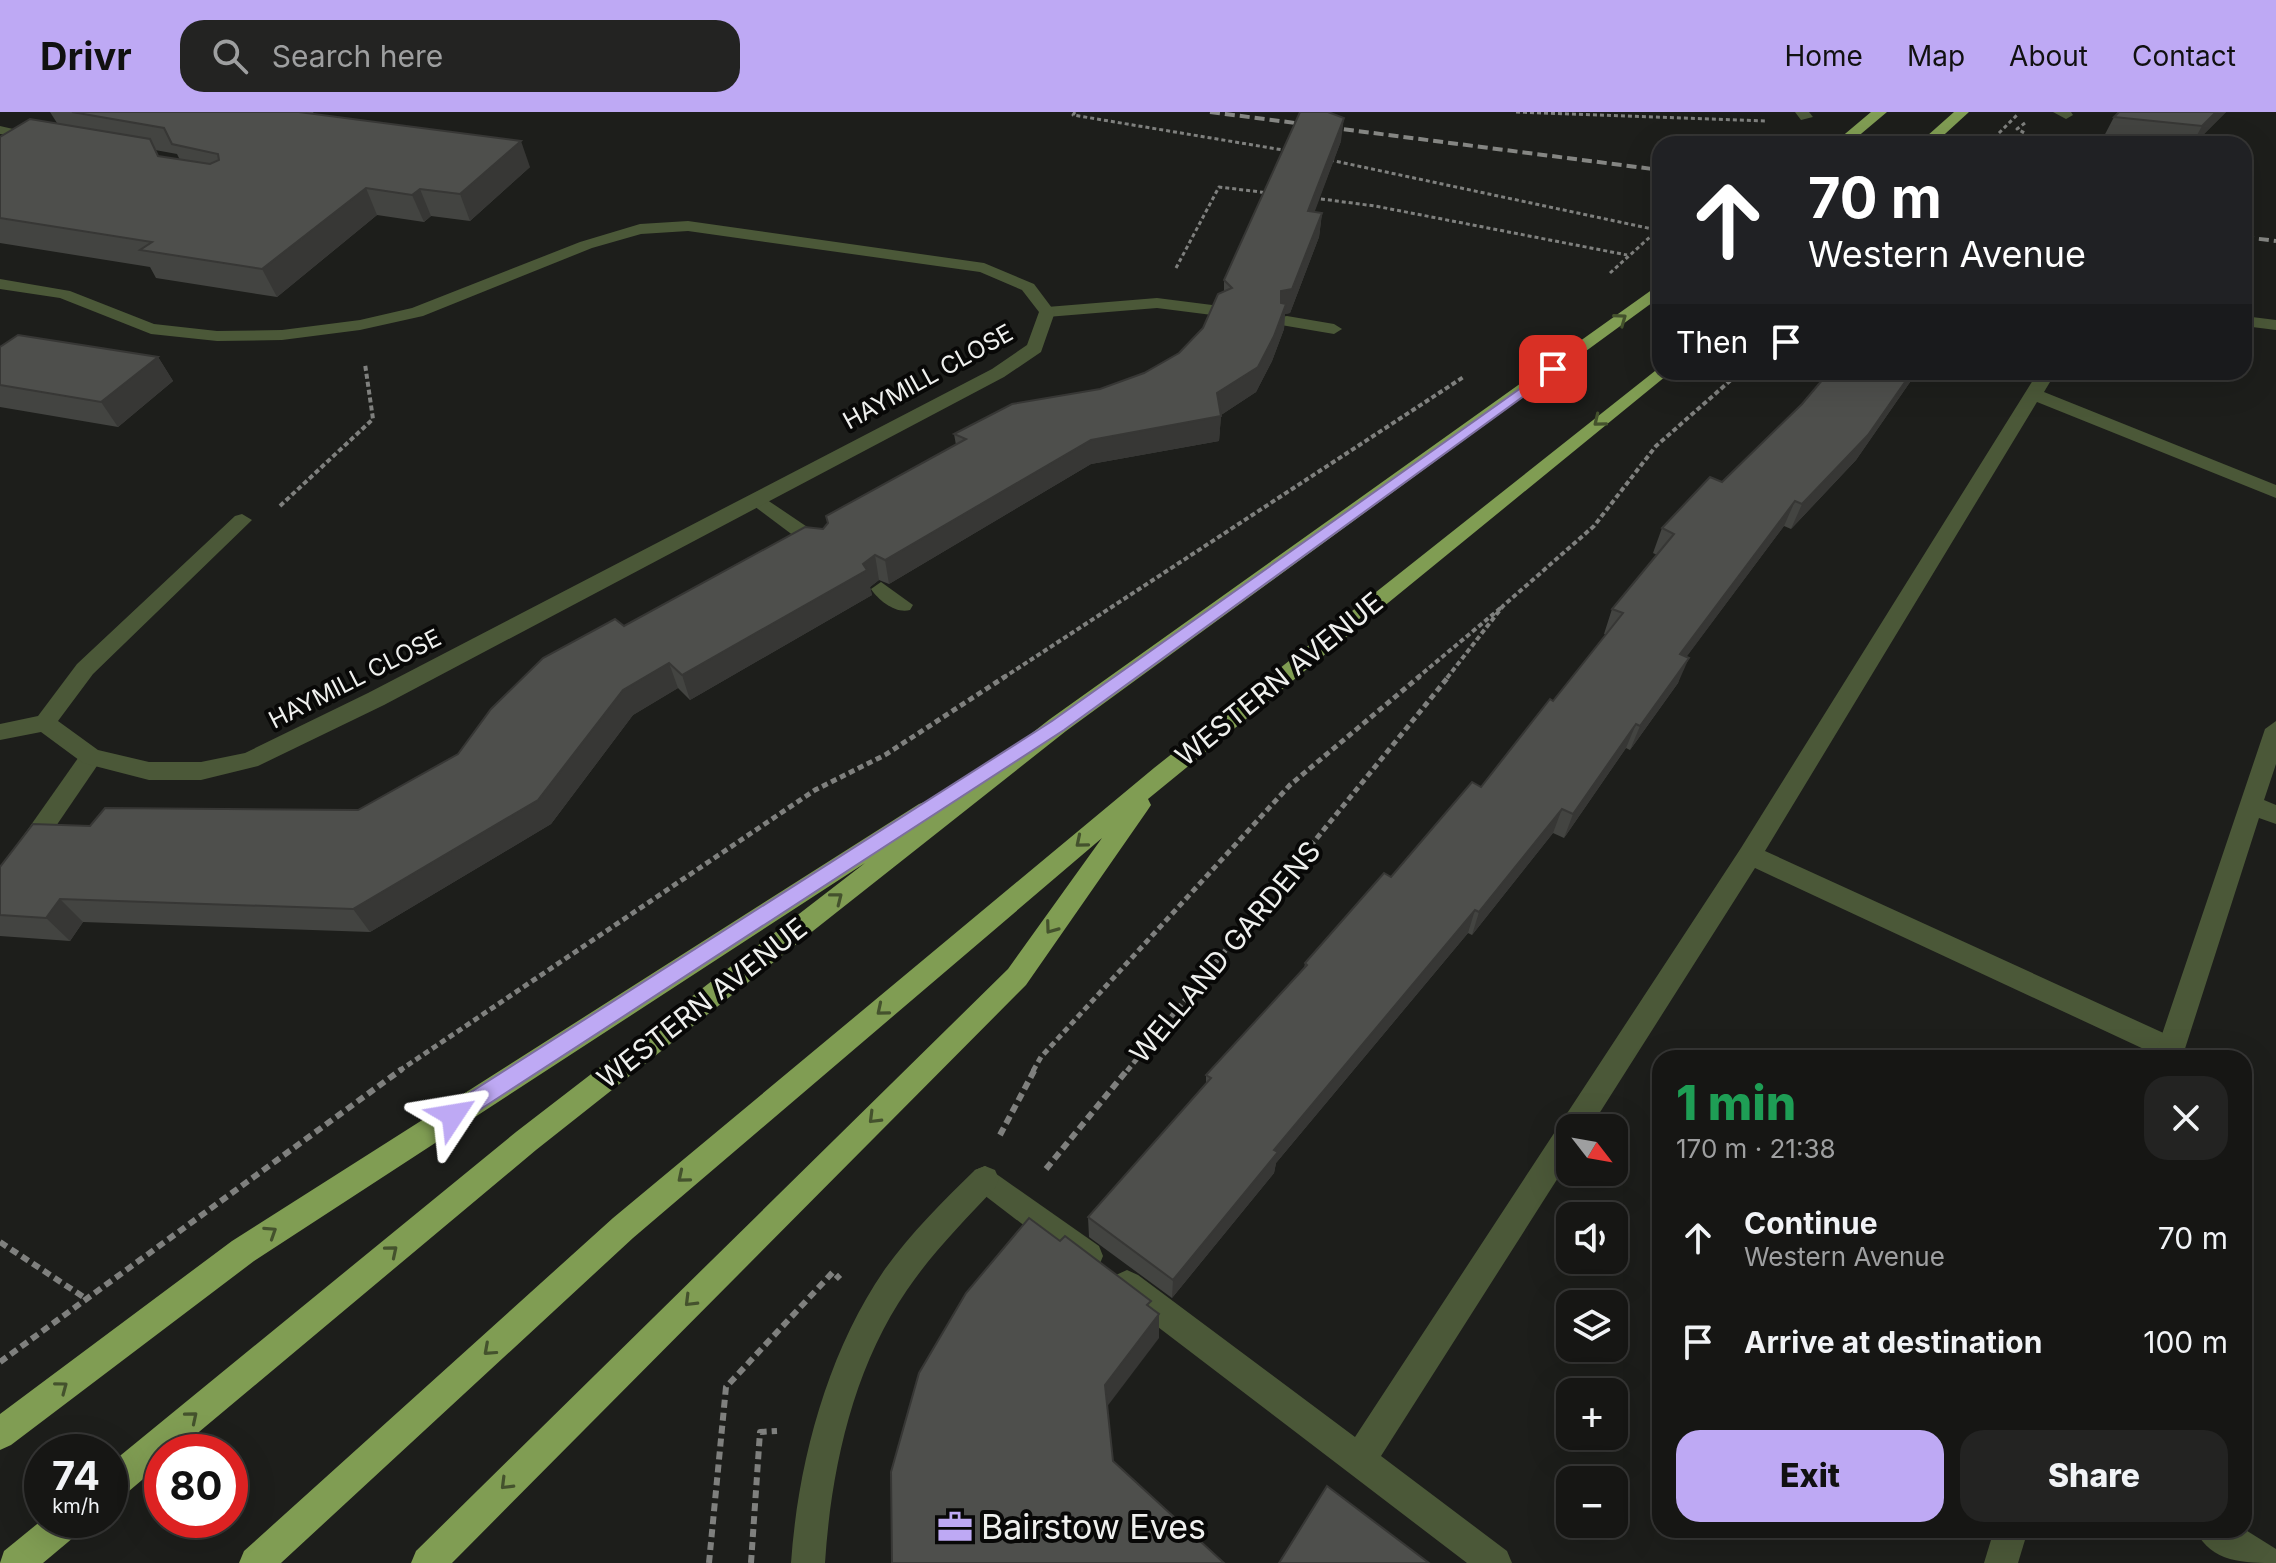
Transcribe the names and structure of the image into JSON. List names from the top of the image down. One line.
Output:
{"streets":{"highway":["WESTERN AVENUE"],"street":["HAYMILL CLOSE"],"path":["WELLAND GARDENS"]},"places":{"office":["Bairstow Eves"]},"north":"bottom right","page":{"header":"Drivr","search":"Search here","nav":["Home","Map","About","Contact"],"turn":["70 m","Western Avenue"],"then":"Then","heading":["1 min","170 m · 21:38"],"map_buttons":["+","−"],"list":[{"name":"Continue","note":"Western Avenue","value":"70 m"},{"name":"Arrive at destination","value":"100 m"}],"buttons":["Exit","Share"],"speed":"74 km/h","limit":"80"}}
